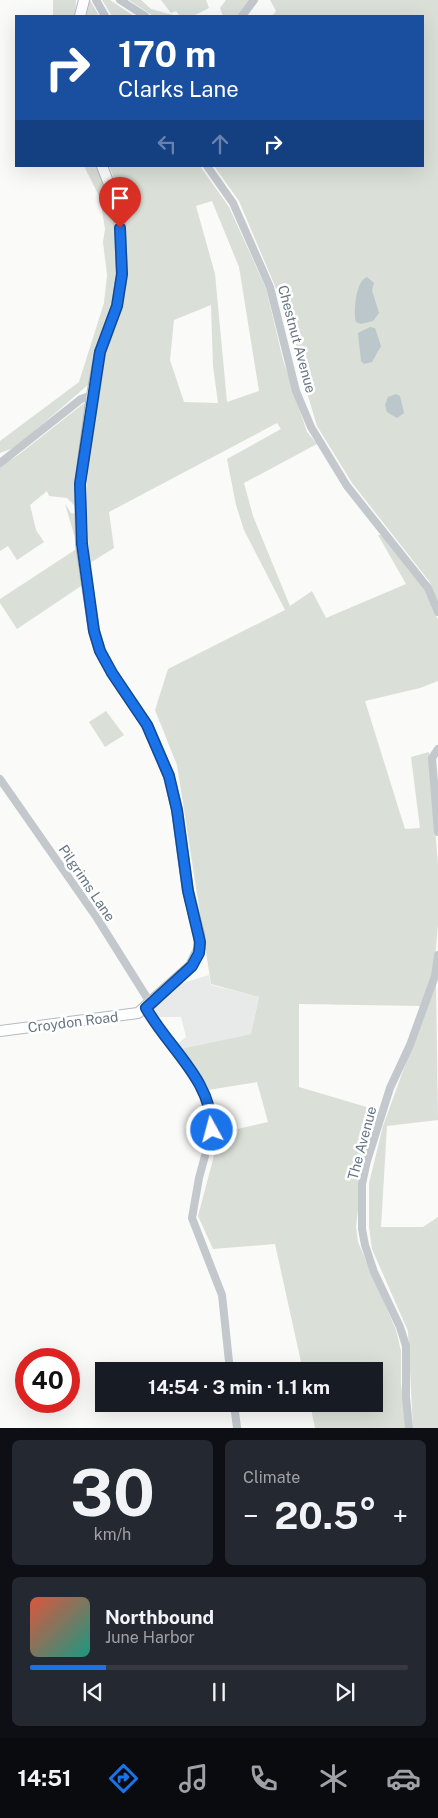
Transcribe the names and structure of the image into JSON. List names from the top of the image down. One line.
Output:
{"streets":{"main road":["Croydon Road"],"street":["Chestnut Avenue","Pilgrims Lane","The Avenue"]},"crossings":[["Pilgrims Lane","Croydon Road"]],"page":{"turn":["170 m","Clarks Lane"],"limit":"40","trip":"14:54 · 3 min · 1.1 km","tile":[["30","km/h"],"Climate"],"heat":["−","20.5°","+"],"song":["Northbound","June Harbor"],"tabs":"14:51"}}
